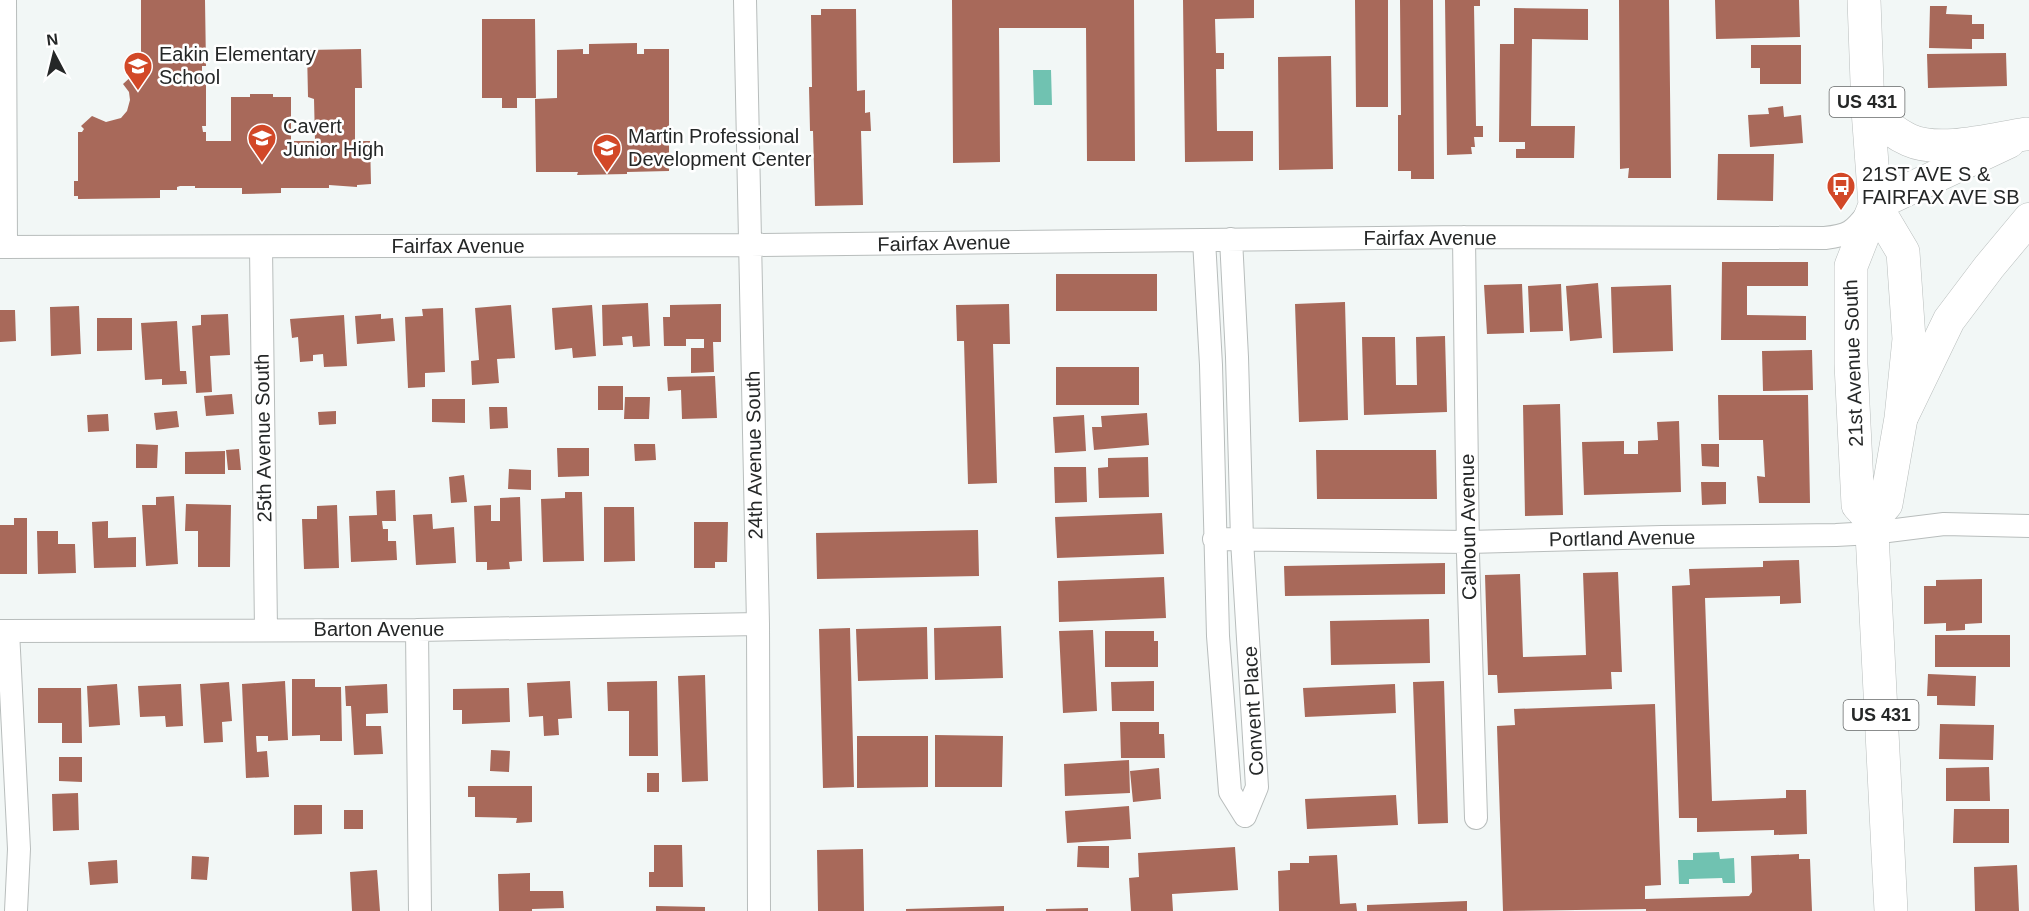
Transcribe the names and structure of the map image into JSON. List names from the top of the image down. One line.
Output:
{"streets":{"main road":["US 431","21st Avenue South"],"street":["Fairfax Avenue","25th Avenue South","24th Avenue South","Calhoun Avenue","Portland Avenue","Barton Avenue","Convent Place"]},"crossings":[["Fairfax Avenue","21st Avenue South"],["Fairfax Avenue","25th Avenue South"],["Fairfax Avenue","24th Avenue South"],["Fairfax Avenue","Calhoun Avenue"],["Fairfax Avenue","Convent Place"],["21st Avenue South","Portland Avenue"],["25th Avenue South","Barton Avenue"],["24th Avenue South","Barton Avenue"],["Calhoun Avenue","Portland Avenue"],["Portland Avenue","Convent Place"]],"places":{"school or university":["Eakin Elementary School","Cavert Junior High","Martin Professional Development Center"],"bus stop":["21ST AVE S & FAIRFAX AVE SB"]},"north":"top"}
